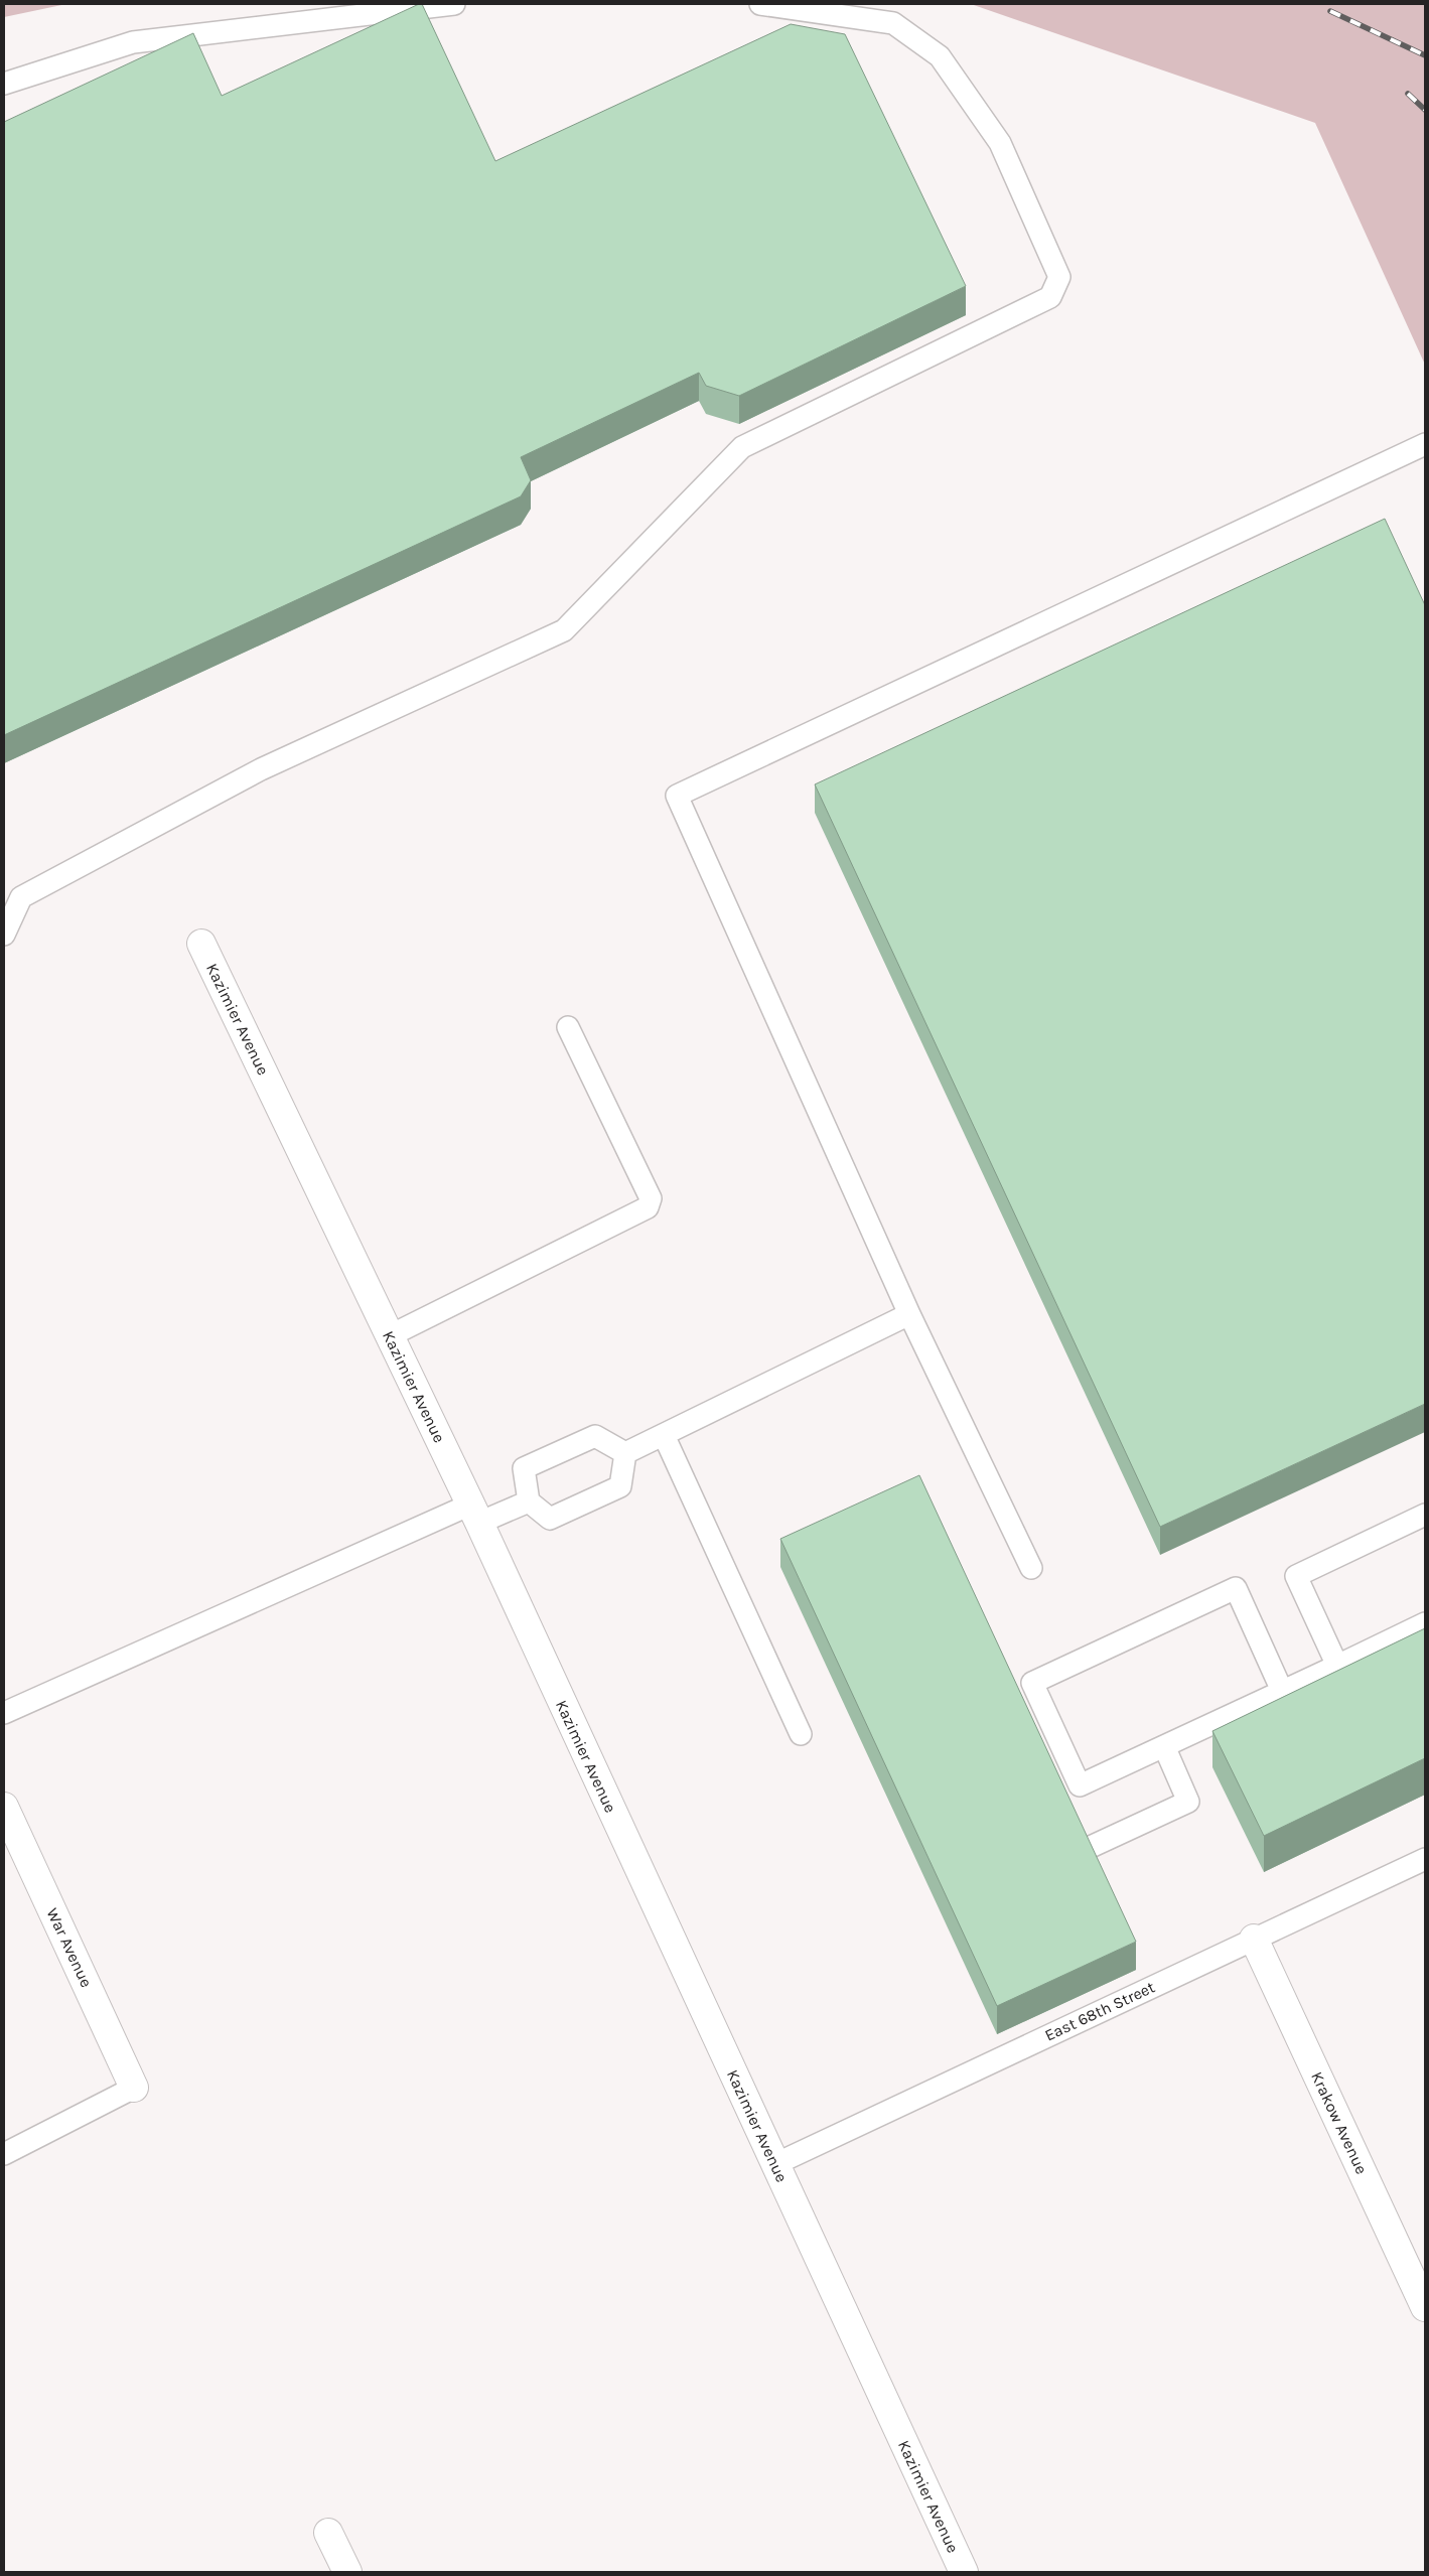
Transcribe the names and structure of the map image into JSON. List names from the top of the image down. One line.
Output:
{"streets":{"street":["Kazimier Avenue","War Avenue","Krakow Avenue"],"lane":["East 68th Street"]},"crossings":[["Kazimier Avenue","East 68th Street"],["East 68th Street","Krakow Avenue"]]}
